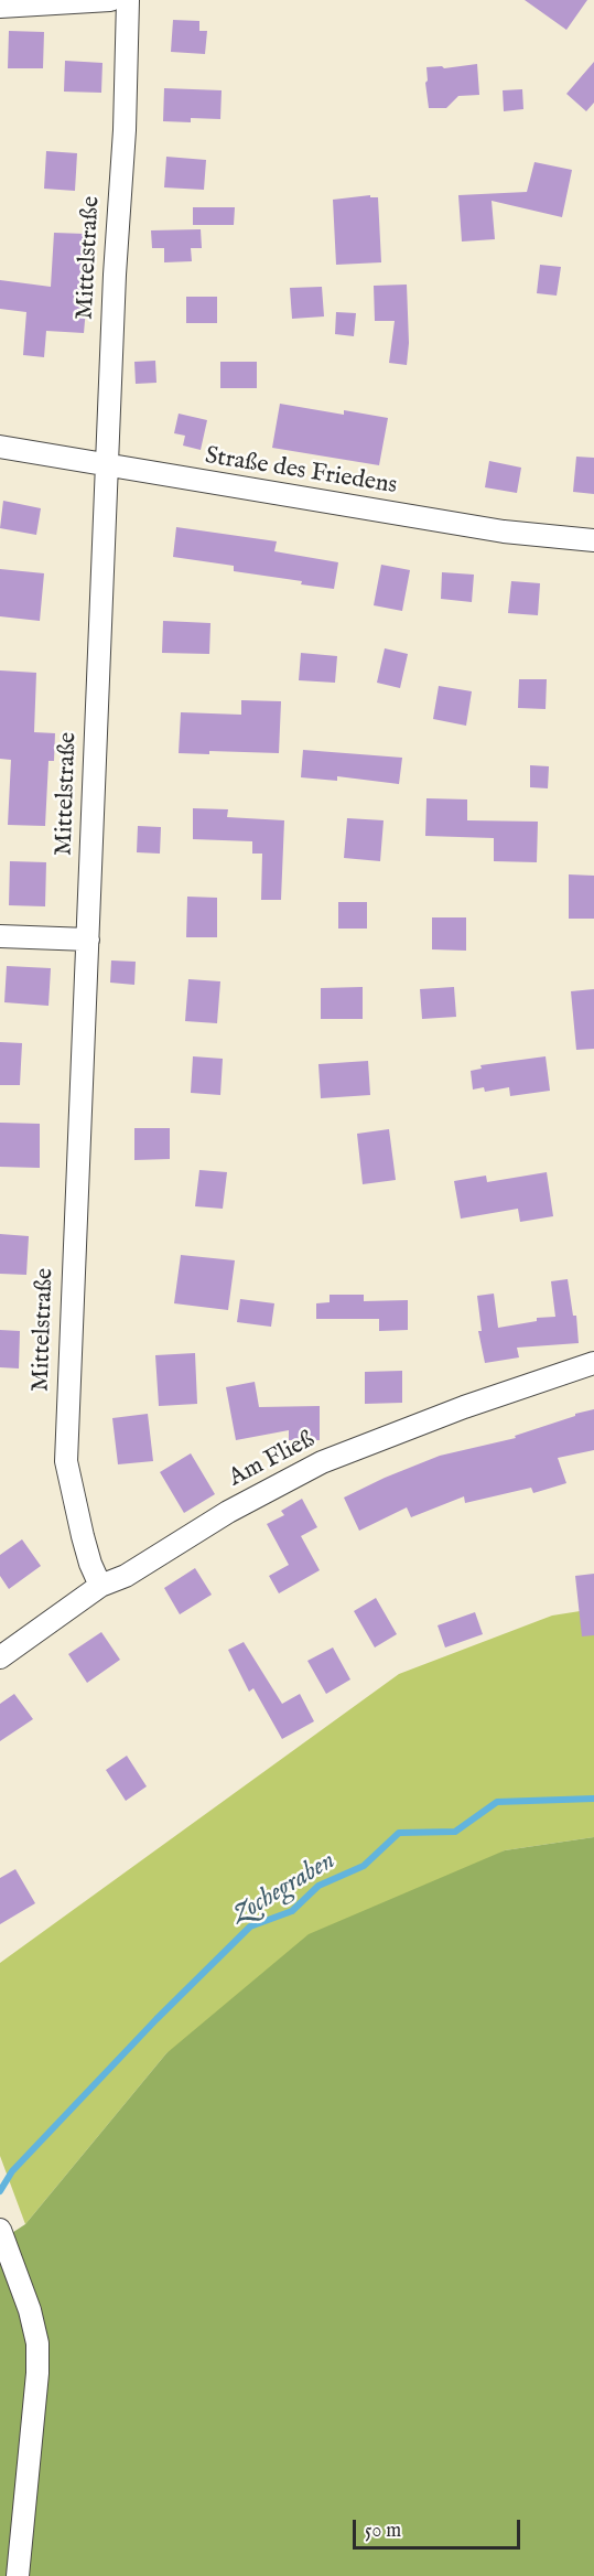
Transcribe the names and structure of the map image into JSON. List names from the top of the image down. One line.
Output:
{"streets":{"street":["Mittelstraße","Straße des Friedens","Am Fließ"]},"crossings":[["Mittelstraße","Straße des Friedens"],["Mittelstraße","Am Fließ"]],"water":["Zochegraben"],"scale_bar":"50 m"}
